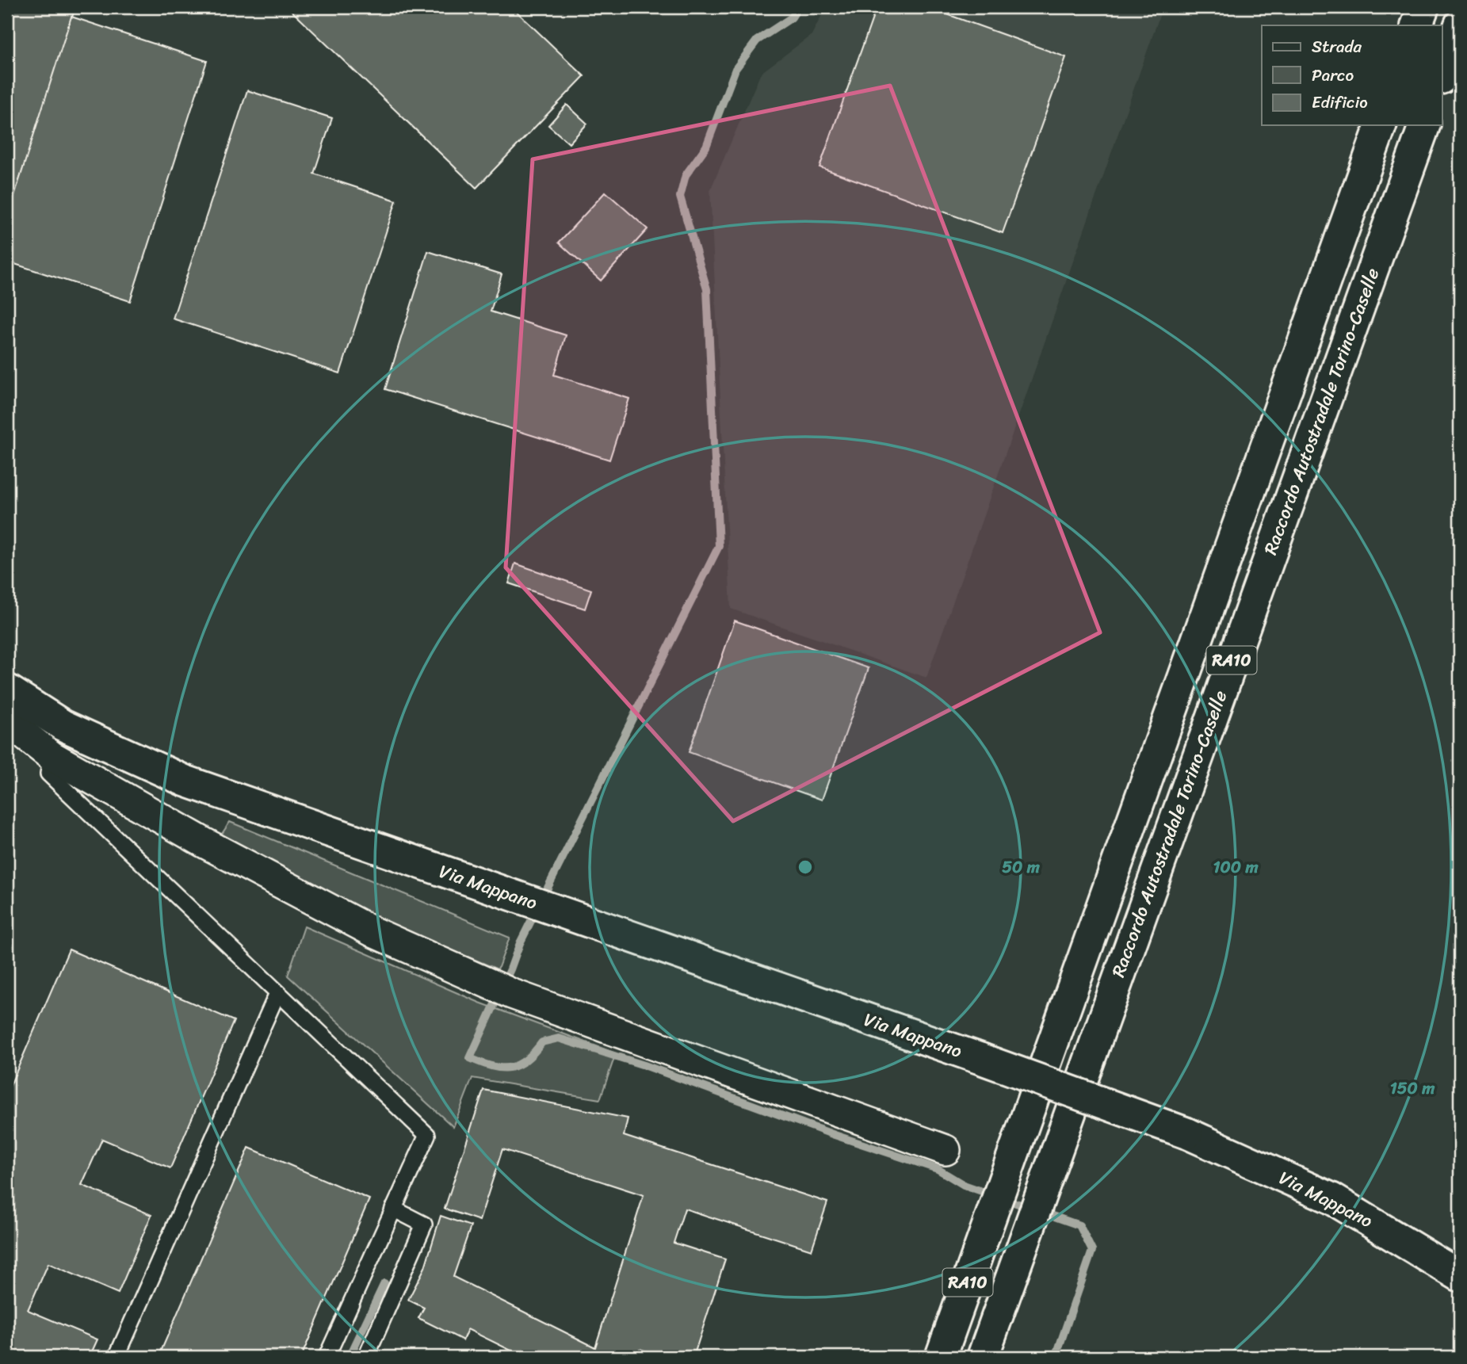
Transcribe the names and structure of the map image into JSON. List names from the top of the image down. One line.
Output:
{"streets":{"main road":["Raccordo Autostradale Torino-Caselle","RA10","Via Mappano"]},"legend":["Strada","Parco","Edificio"],"rings":["50 m","100 m","150 m"]}
